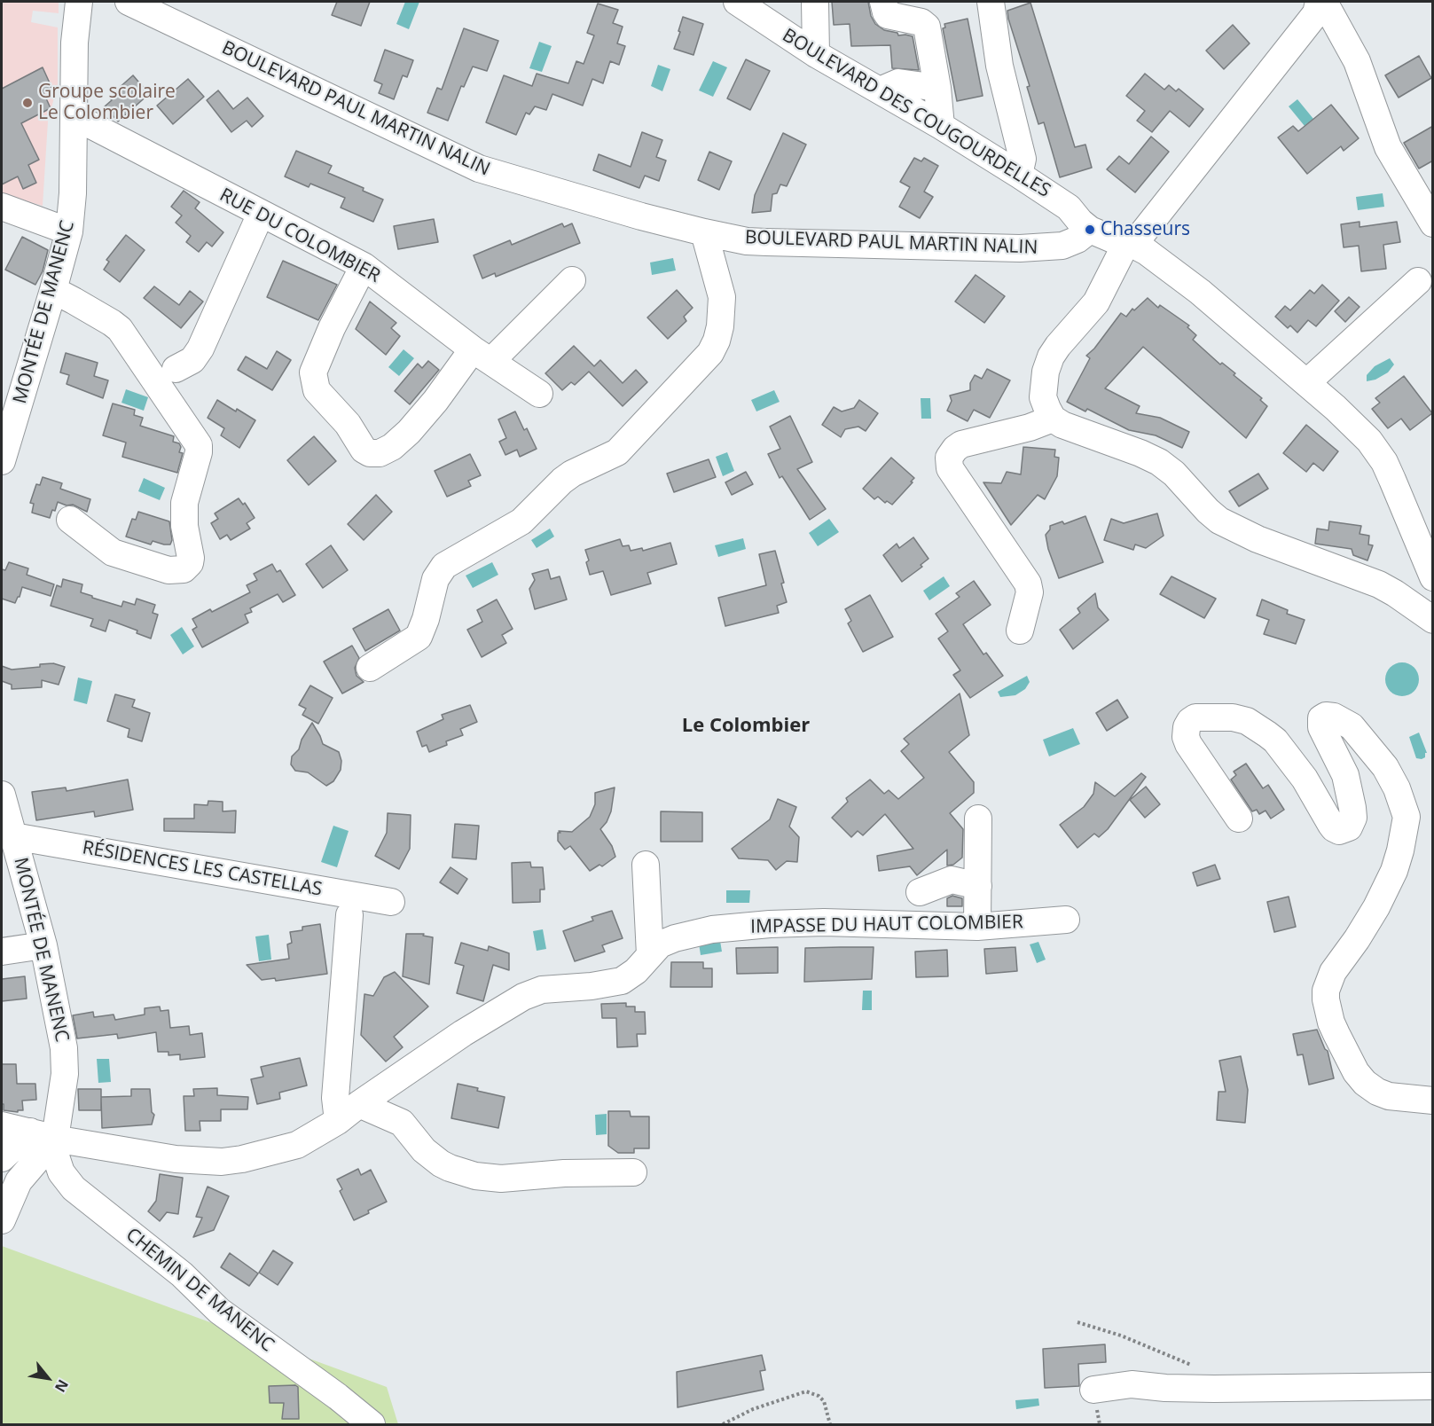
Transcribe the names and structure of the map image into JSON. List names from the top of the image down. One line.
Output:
{"streets":{"street":["BOULEVARD PAUL MARTIN NALIN","BOULEVARD DES COUGOURDELLES","RUE DU COLOMBIER","MONTÉE DE MANENC","RÉSIDENCES LES CASTELLAS","IMPASSE DU HAUT COLOMBIER","CHEMIN DE MANENC"]},"crossings":[["BOULEVARD PAUL MARTIN NALIN","BOULEVARD DES COUGOURDELLES"],["RUE DU COLOMBIER","MONTÉE DE MANENC"],["MONTÉE DE MANENC","RÉSIDENCES LES CASTELLAS"],["MONTÉE DE MANENC","IMPASSE DU HAUT COLOMBIER"],["MONTÉE DE MANENC","CHEMIN DE MANENC"],["IMPASSE DU HAUT COLOMBIER","CHEMIN DE MANENC"]],"districts":["Le Colombier"],"places":["Groupe scolaire Le Colombier","Chasseurs"],"north":"bottom right"}
